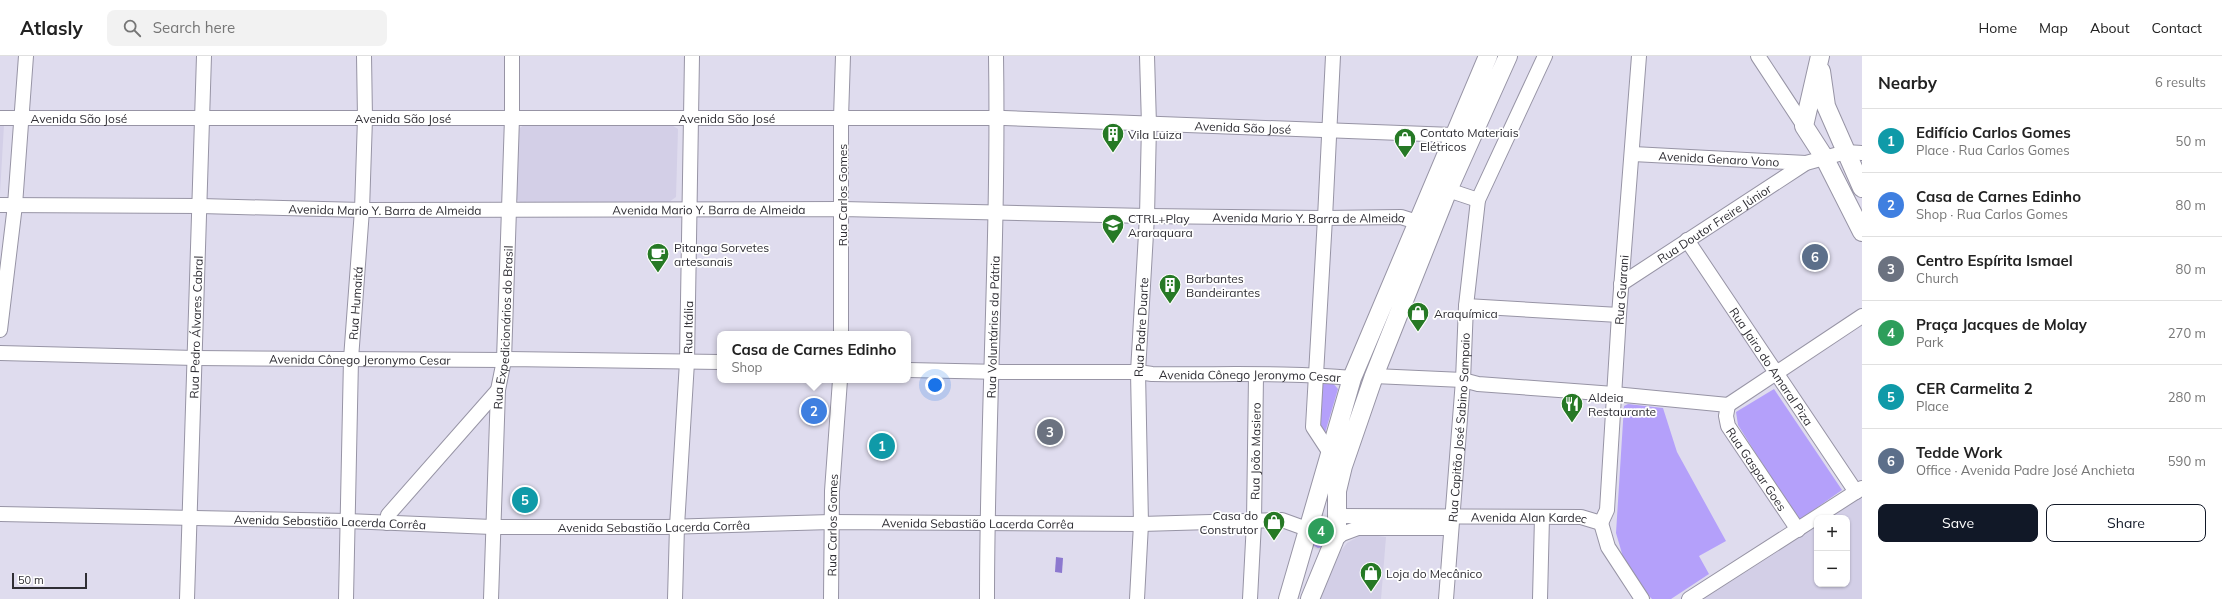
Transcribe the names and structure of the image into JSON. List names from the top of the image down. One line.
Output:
{"streets":{"street":["Avenida São José","Avenida Genaro Vono","Rua Carlos Gomes","Avenida Mario Y. Barra de Almeida","Rua Doutor Freire Júnior","Rua Guarani","Rua Humaitá","Rua Voluntários da Pátria","Rua Pedro Álvares Cabral","Rua Expedicionários do Brasil","Rua Itália","Rua Padre Duarte","Avenida Cônego Jeronymo Cesar","Rua Jairo do Amaral Piza","Rua Capitão José Sabino Sampaio","Rua João Masiero","Rua Gaspar Goes","Avenida Alan Kardec","Avenida Sebastião Lacerda Corrêa"]},"crossings":[["Avenida São José","Rua Carlos Gomes"],["Avenida São José","Rua Humaitá"],["Avenida São José","Rua Voluntários da Pátria"],["Avenida São José","Rua Pedro Álvares Cabral"],["Avenida São José","Rua Expedicionários do Brasil"],["Avenida São José","Rua Itália"],["Avenida São José","Rua Padre Duarte"],["Avenida Genaro Vono","Rua Doutor Freire Júnior"],["Avenida Genaro Vono","Rua Guarani"],["Rua Carlos Gomes","Avenida Mario Y. Barra de Almeida"],["Rua Carlos Gomes","Avenida Sebastião Lacerda Corrêa"],["Avenida Mario Y. Barra de Almeida","Rua Humaitá"],["Avenida Mario Y. Barra de Almeida","Rua Voluntários da Pátria"],["Avenida Mario Y. Barra de Almeida","Rua Pedro Álvares Cabral"],["Avenida Mario Y. Barra de Almeida","Rua Expedicionários do Brasil"],["Avenida Mario Y. Barra de Almeida","Rua Itália"],["Avenida Mario Y. Barra de Almeida","Rua Padre Duarte"],["Rua Doutor Freire Júnior","Rua Guarani"],["Rua Doutor Freire Júnior","Rua Jairo do Amaral Piza"],["Rua Guarani","Avenida Alan Kardec"],["Rua Humaitá","Avenida Cônego Jeronymo Cesar"],["Rua Humaitá","Avenida Sebastião Lacerda Corrêa"],["Rua Voluntários da Pátria","Avenida Cônego Jeronymo Cesar"],["Rua Voluntários da Pátria","Avenida Sebastião Lacerda Corrêa"],["Rua Pedro Álvares Cabral","Avenida Cônego Jeronymo Cesar"],["Rua Pedro Álvares Cabral","Avenida Sebastião Lacerda Corrêa"],["Rua Expedicionários do Brasil","Avenida Cônego Jeronymo Cesar"],["Rua Expedicionários do Brasil","Avenida Sebastião Lacerda Corrêa"],["Rua Itália","Avenida Cônego Jeronymo Cesar"],["Rua Itália","Avenida Sebastião Lacerda Corrêa"],["Rua Padre Duarte","Avenida Cônego Jeronymo Cesar"],["Rua Padre Duarte","Avenida Sebastião Lacerda Corrêa"],["Avenida Cônego Jeronymo Cesar","Rua João Masiero"],["Rua Capitão José Sabino Sampaio","Avenida Alan Kardec"],["Rua João Masiero","Avenida Sebastião Lacerda Corrêa"],["Avenida Alan Kardec","Avenida Sebastião Lacerda Corrêa"]],"places":{"building":["Vila Luiza","Barbantes Bandeirantes"],"shop":["Contato Materiais Elétricos","Araquímica","Casa do Construtor","Loja do Mecânico"],"school or university":["CTRL+Play Araraquara"],"cafe":["Pitanga Sorvetes artesanais"],"restaurant":["Aldeia Restaurante"]},"scale_bar":"50 m","page":{"header":"Atlasly","search":"Search here","nav":["Home","Map","About","Contact"],"heading":["Nearby","6 results"],"list":[{"mark":"1","name":"Edifício Carlos Gomes","note":"Place · Rua Carlos Gomes","value":"50 m"},{"mark":"2","name":"Casa de Carnes Edinho","note":"Shop · Rua Carlos Gomes","value":"80 m"},{"mark":"3","name":"Centro Espírita Ismael","note":"Church","value":"80 m"},{"mark":"4","name":"Praça Jacques de Molay","note":"Park","value":"270 m"},{"mark":"5","name":"CER Carmelita 2","note":"Place","value":"280 m"},{"mark":"6","name":"Tedde Work","note":"Office · Avenida Padre José Anchieta","value":"590 m"}],"pins":["6","2","3","1","5","4"],"popup":["Casa de Carnes Edinho","Shop"],"buttons":["Save","Share"],"map_buttons":["+","−"],"scale":"50 m"}}
